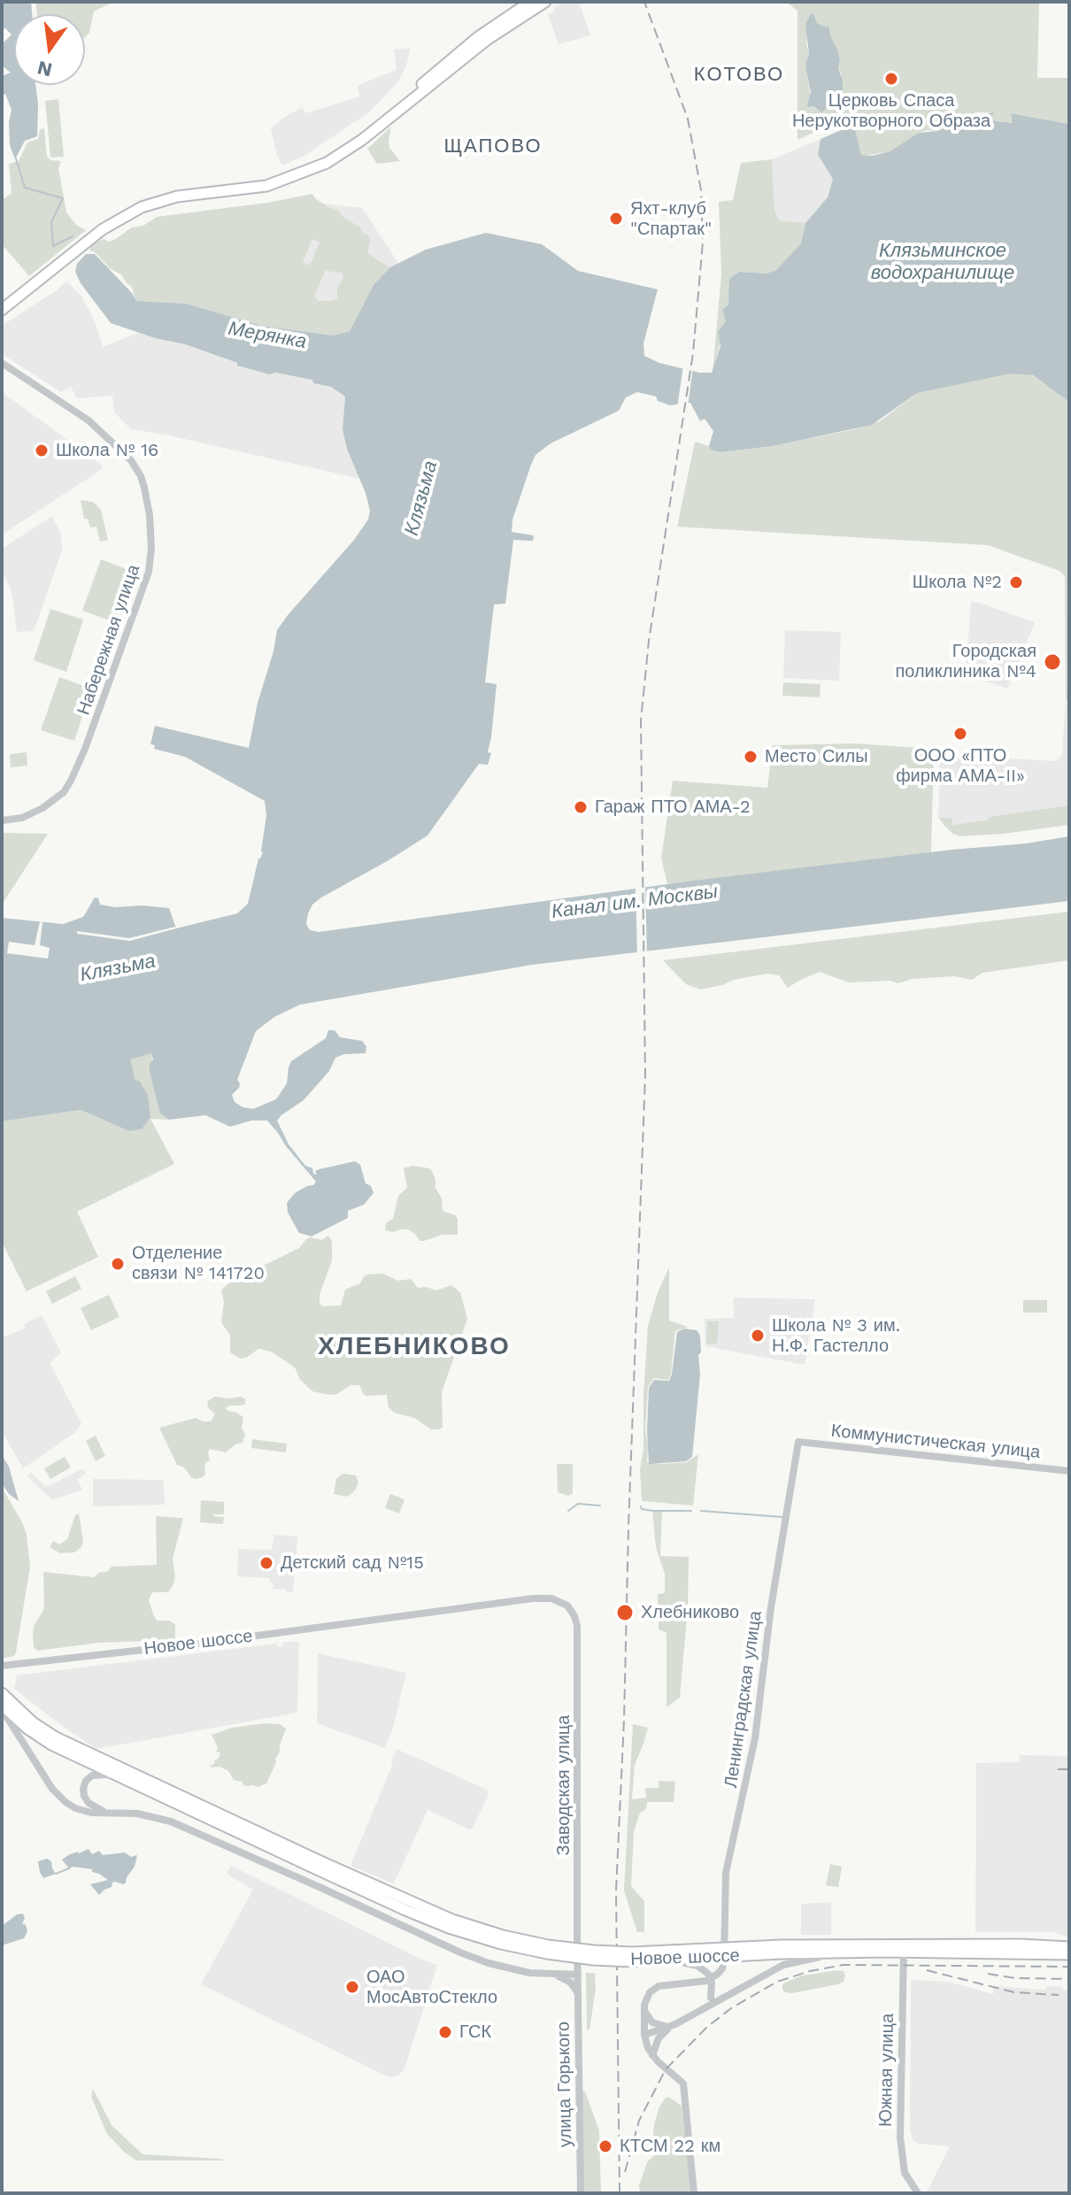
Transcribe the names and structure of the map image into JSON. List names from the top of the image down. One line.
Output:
{"streets":{"main road":["Новое шоссе"],"street":["Набережная улица","Коммунистическая улица","Ленинградская улица","Заводская улица","Южная улица","улица Горького"]},"crossings":[["Коммунистическая улица","Ленинградская улица"],["Новое шоссе","Заводская улица"],["Новое шоссе","Южная улица"],["Заводская улица","улица Горького"]],"districts":["КОТОВО","ЩАПОВО","ХЛЕБНИКОВО"],"water":["Клязьминское водохранилище","Мерянка","Клязьма","Канал им. Москвы"],"places":["Церковь Спаса Нерукотворного Образа","Яхт-клуб \"Спартак\"","Школа № 16","Школа №2","Городская поликлиника №4","ООО «ПТО фирма АМА-II»","Место Силы","Гараж ПТО АМА-2","Отделение связи № 141720","Школа № 3 им. Н.Ф. Гастелло","Детский сад №15","Хлебниково","ОАО МосАвтоСтекло","ГСК","КТСМ 22 км"],"north":"bottom"}
